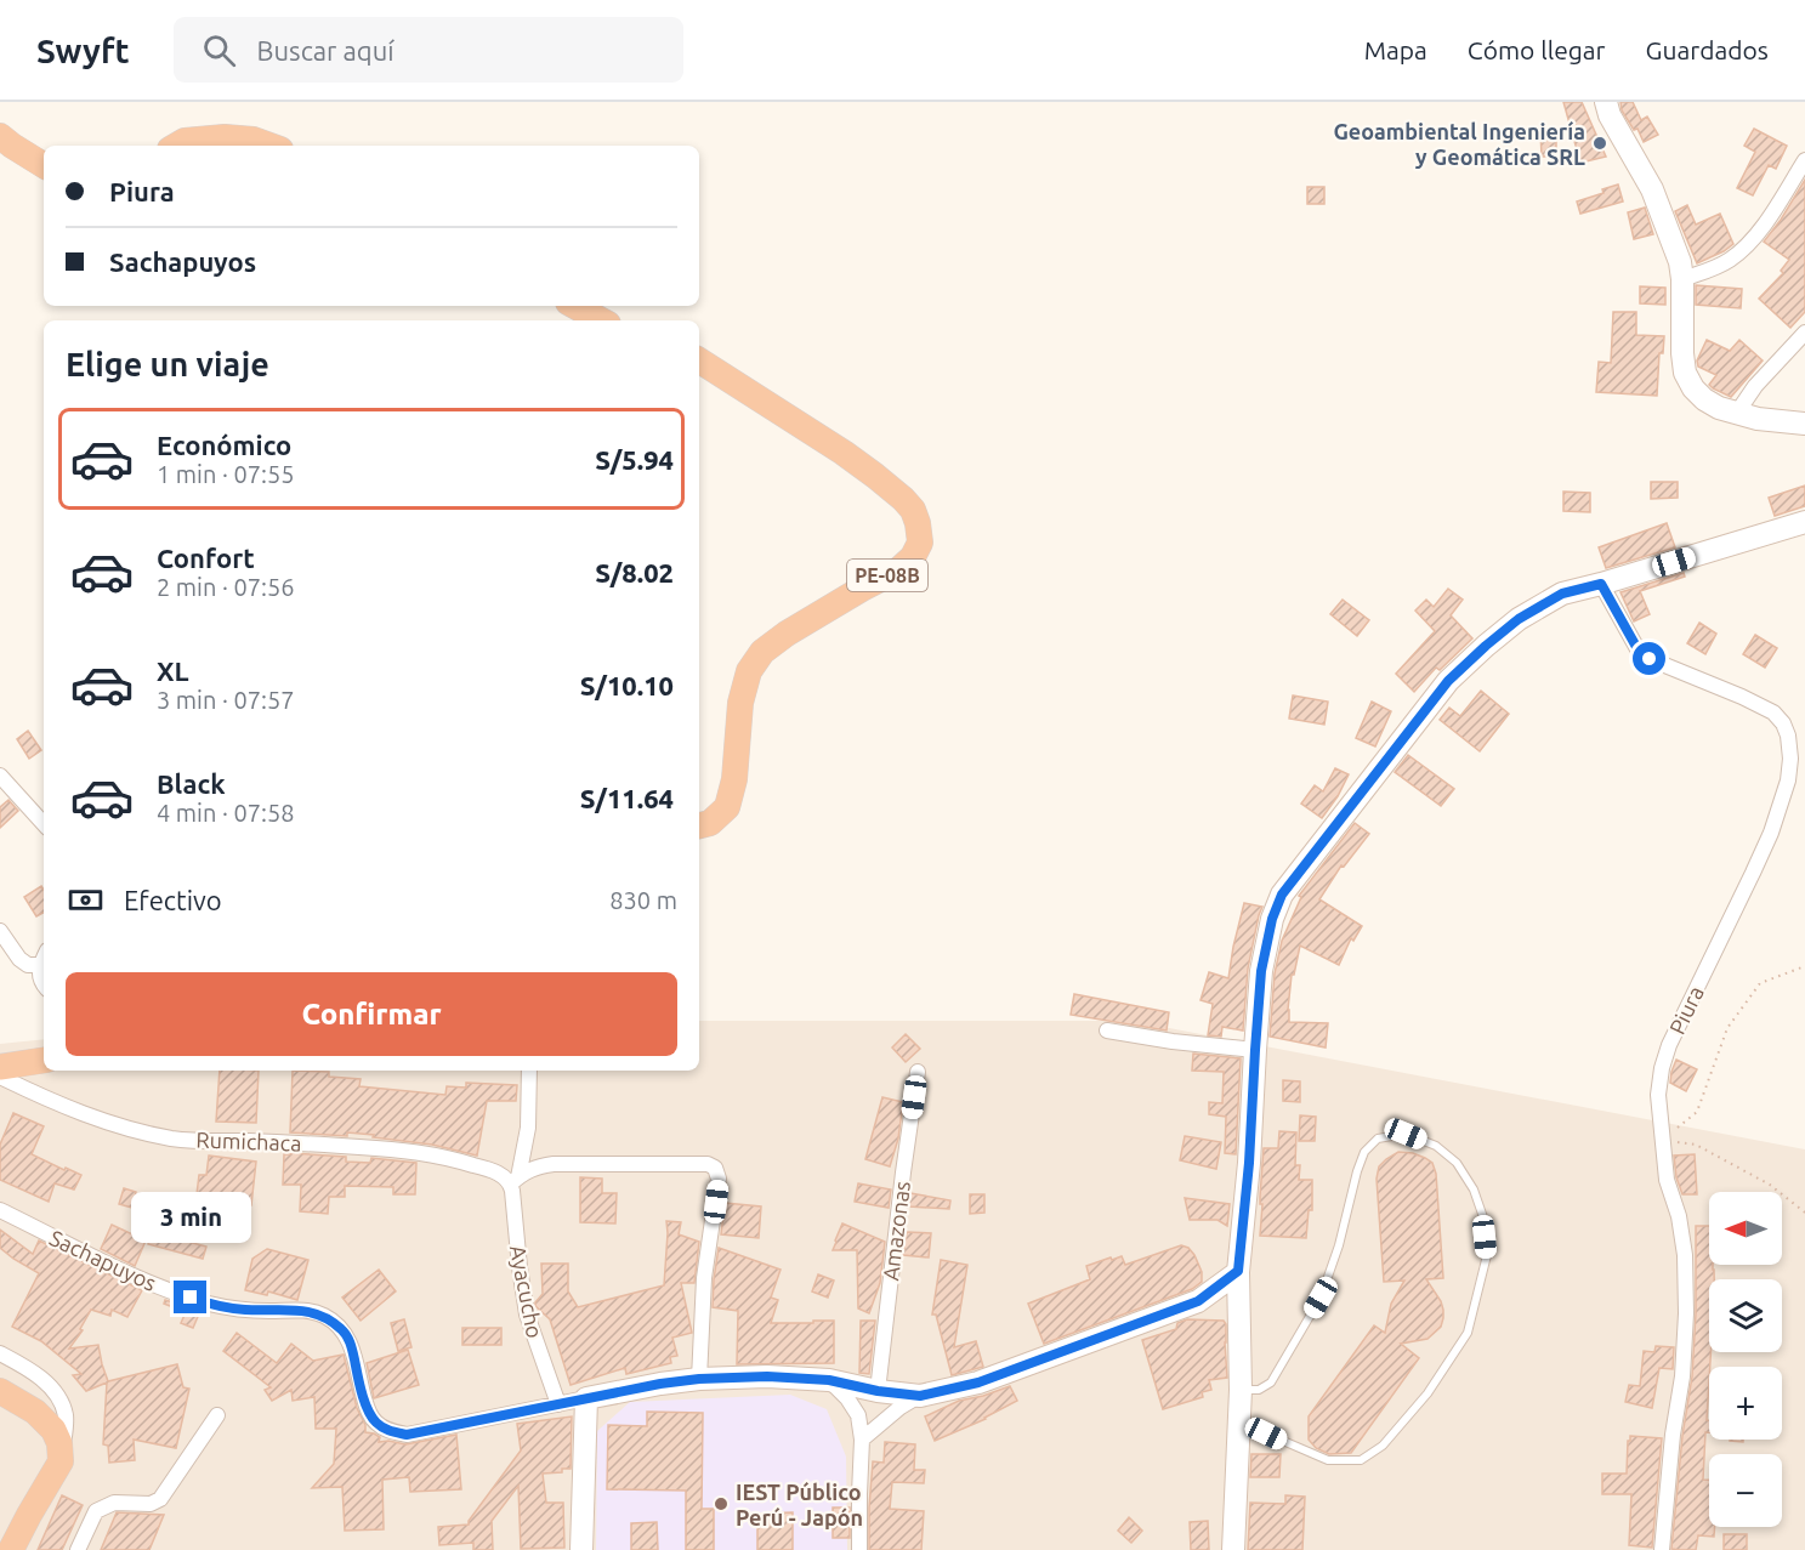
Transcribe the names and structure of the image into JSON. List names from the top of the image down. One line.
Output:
{"streets":{"highway":["PE-08B"],"main road":["Sachapuyos"],"street":["Piura","Rumichaca","Amazonas","Ayacucho"]},"crossings":[["Rumichaca","Ayacucho"],["Amazonas","Sachapuyos"],["Sachapuyos","Ayacucho"]],"places":["Geoambiental Ingeniería y Geomática SRL","IEST Público Perú - Japón"],"north":"left","page":{"header":"Swyft","search":"Buscar aquí","nav":["Mapa","Cómo llegar","Guardados"],"banner":["Piura","Sachapuyos"],"heading":"Elige un viaje","list":[{"name":"Económico","note":"1 min · 07:55","value":"S/5.94"},{"name":"Confort","note":"2 min · 07:56","value":"S/8.02"},{"name":"XL","note":"3 min · 07:57","value":"S/10.10"},{"name":"Black","note":"4 min · 07:58","value":"S/11.64"}],"pay":["Efectivo","830 m"],"buttons":"Confirmar","map_buttons":["+","−"],"bubble":"3 min"}}
